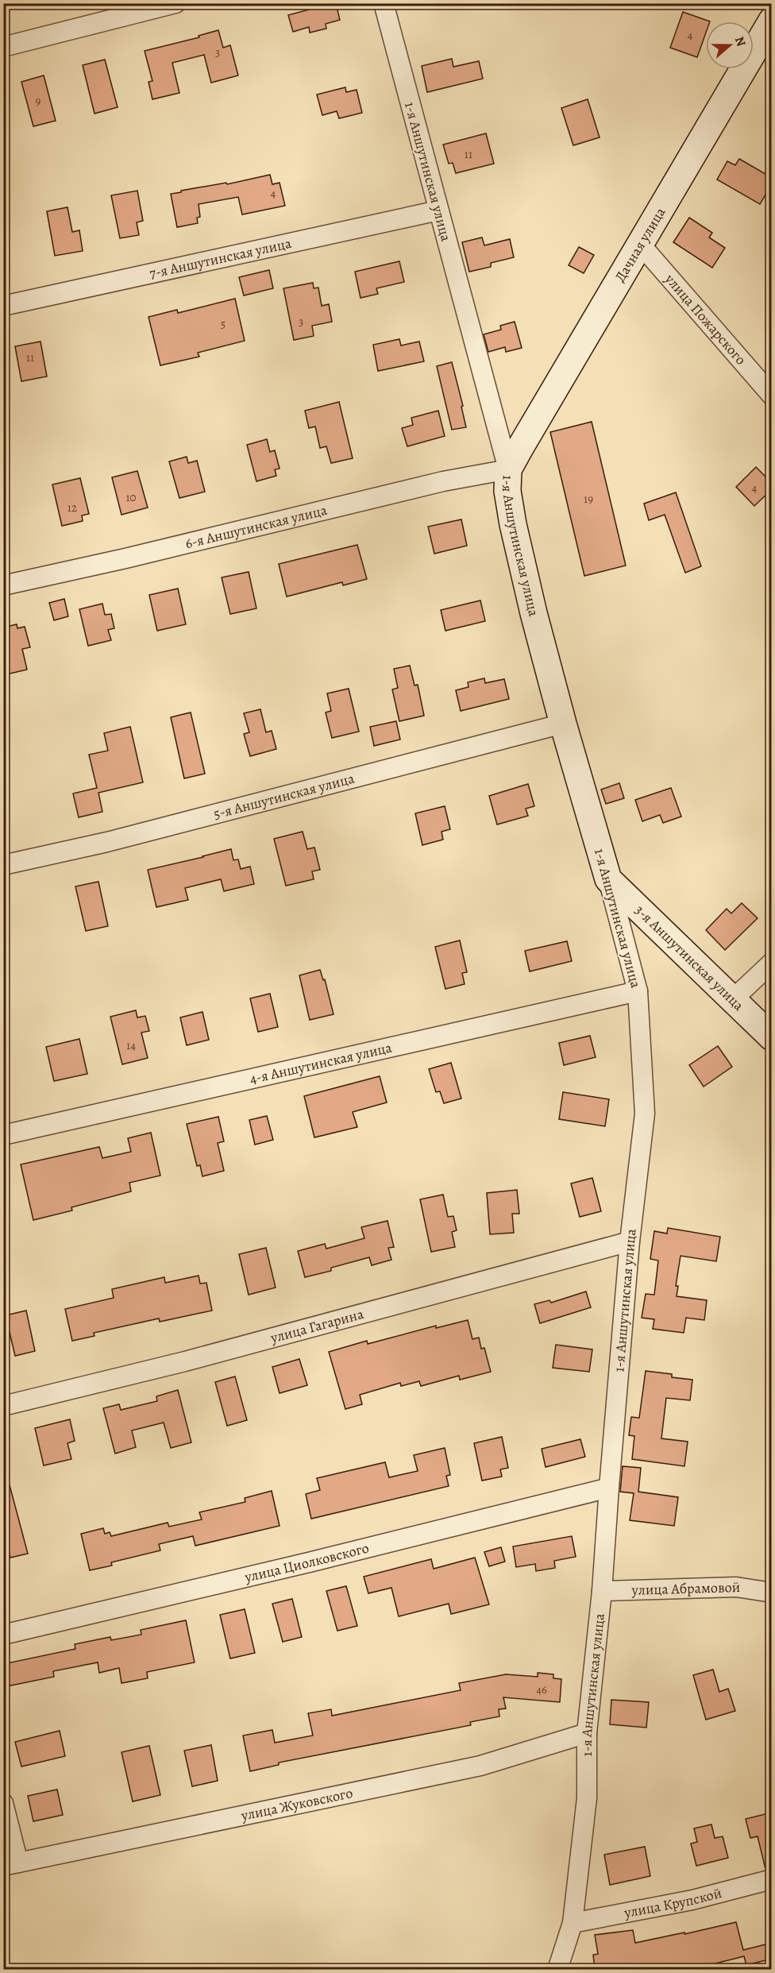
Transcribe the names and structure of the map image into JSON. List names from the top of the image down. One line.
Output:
{"streets":{"street":["1-я Аншутинская улица","Дачная улица","7-я Аншутинская улица","улица Пожарского","6-я Аншутинская улица","5-я Аншутинская улица","3-я Аншутинская улица","4-я Аншутинская улица","улица Гагарина","улица Циолковского","улица Абрамовой","улица Жуковского","улица Крупской"]},"crossings":[["1-я Аншутинская улица","Дачная улица"],["1-я Аншутинская улица","7-я Аншутинская улица"],["1-я Аншутинская улица","6-я Аншутинская улица"],["1-я Аншутинская улица","5-я Аншутинская улица"],["1-я Аншутинская улица","3-я Аншутинская улица"],["1-я Аншутинская улица","4-я Аншутинская улица"],["1-я Аншутинская улица","улица Гагарина"],["1-я Аншутинская улица","улица Циолковского"],["1-я Аншутинская улица","улица Абрамовой"],["1-я Аншутинская улица","улица Жуковского"],["1-я Аншутинская улица","улица Крупской"],["Дачная улица","улица Пожарского"],["Дачная улица","6-я Аншутинская улица"]],"house_numbers":["4","3","9","11","4","3","5","11","4","10","19","12","14","46"],"north":"right"}
